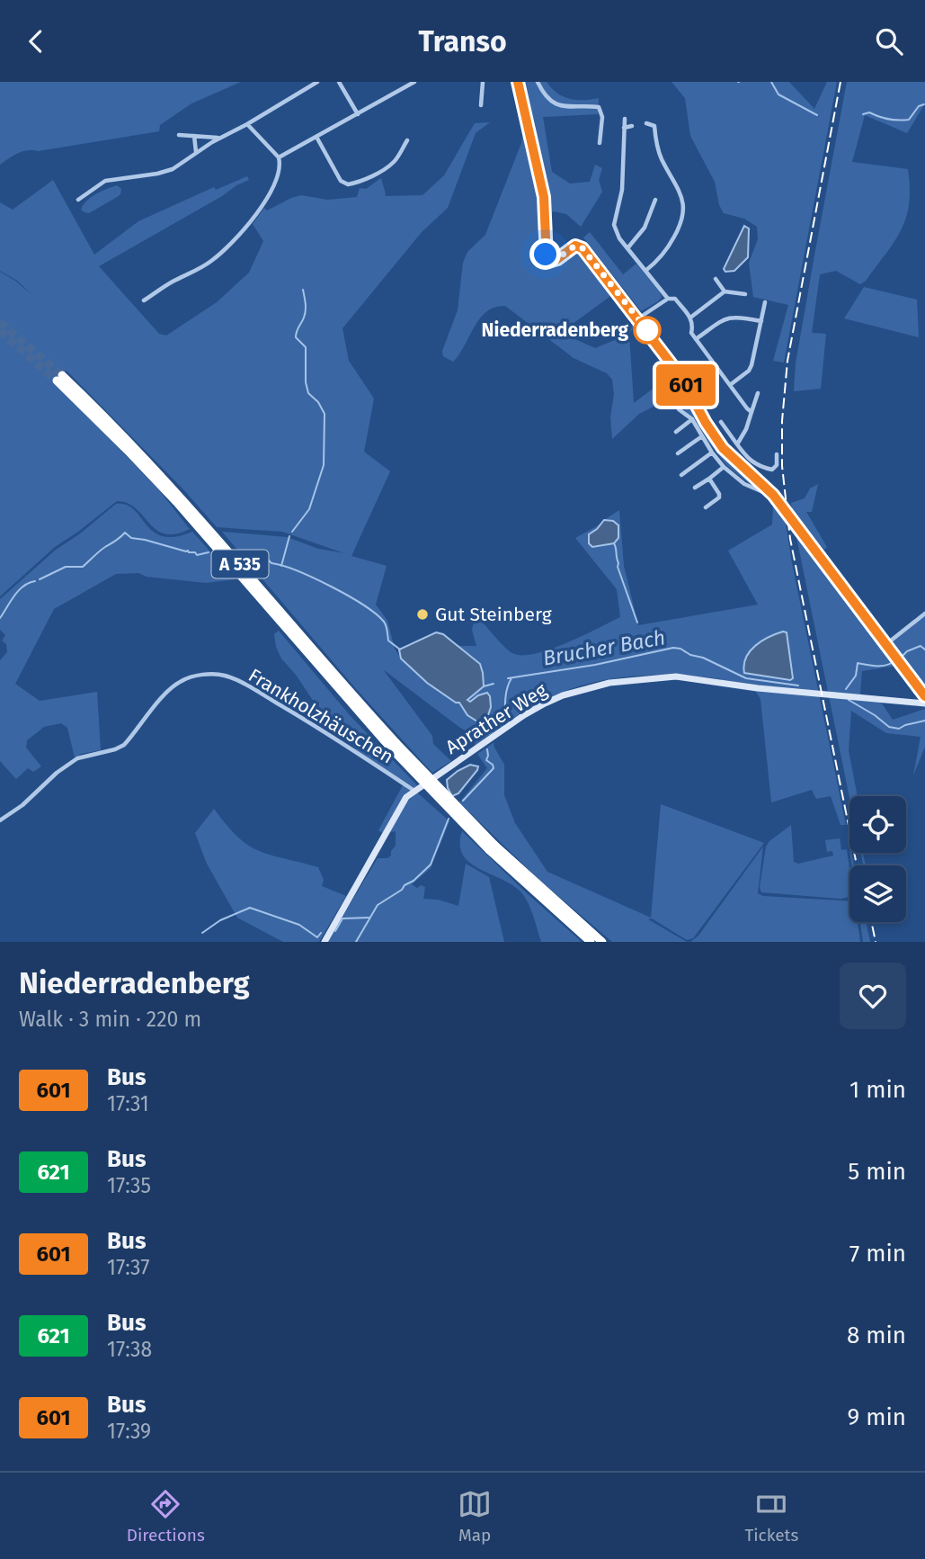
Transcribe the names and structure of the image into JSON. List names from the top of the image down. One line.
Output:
{"streets":{"highway":["A 535"],"main road":["Aprather Weg"],"street":["Frankholzhäuschen"]},"crossings":[["Frankholzhäuschen","Aprather Weg"]],"water":["Brucher Bach"],"places":["Niederradenberg","Gut Steinberg"],"lines":["bus line 601"],"page":{"header":"Transo","on_map":"601","heading":["Niederradenberg","Walk · 3 min · 220 m"],"list":[{"mark":"601","name":"Bus","note":"17:31","value":"1 min"},{"mark":"621","name":"Bus","note":"17:35","value":"5 min"},{"mark":"601","name":"Bus","note":"17:37","value":"7 min"},{"mark":"621","name":"Bus","note":"17:38","value":"8 min"},{"mark":"601","name":"Bus","note":"17:39","value":"9 min"}],"tabs":["Directions","Map","Tickets"]}}
